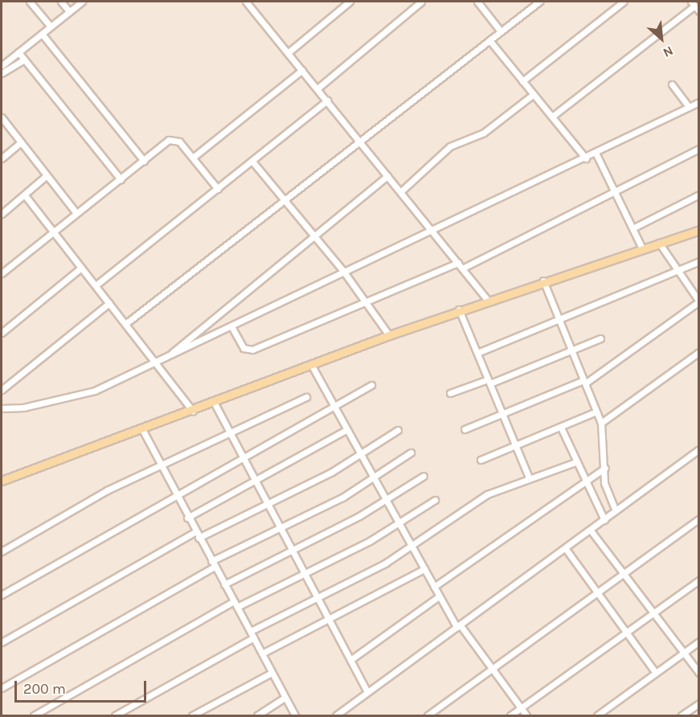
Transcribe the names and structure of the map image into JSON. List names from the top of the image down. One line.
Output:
{"scale_bar":"200 m","north":"bottom right"}
